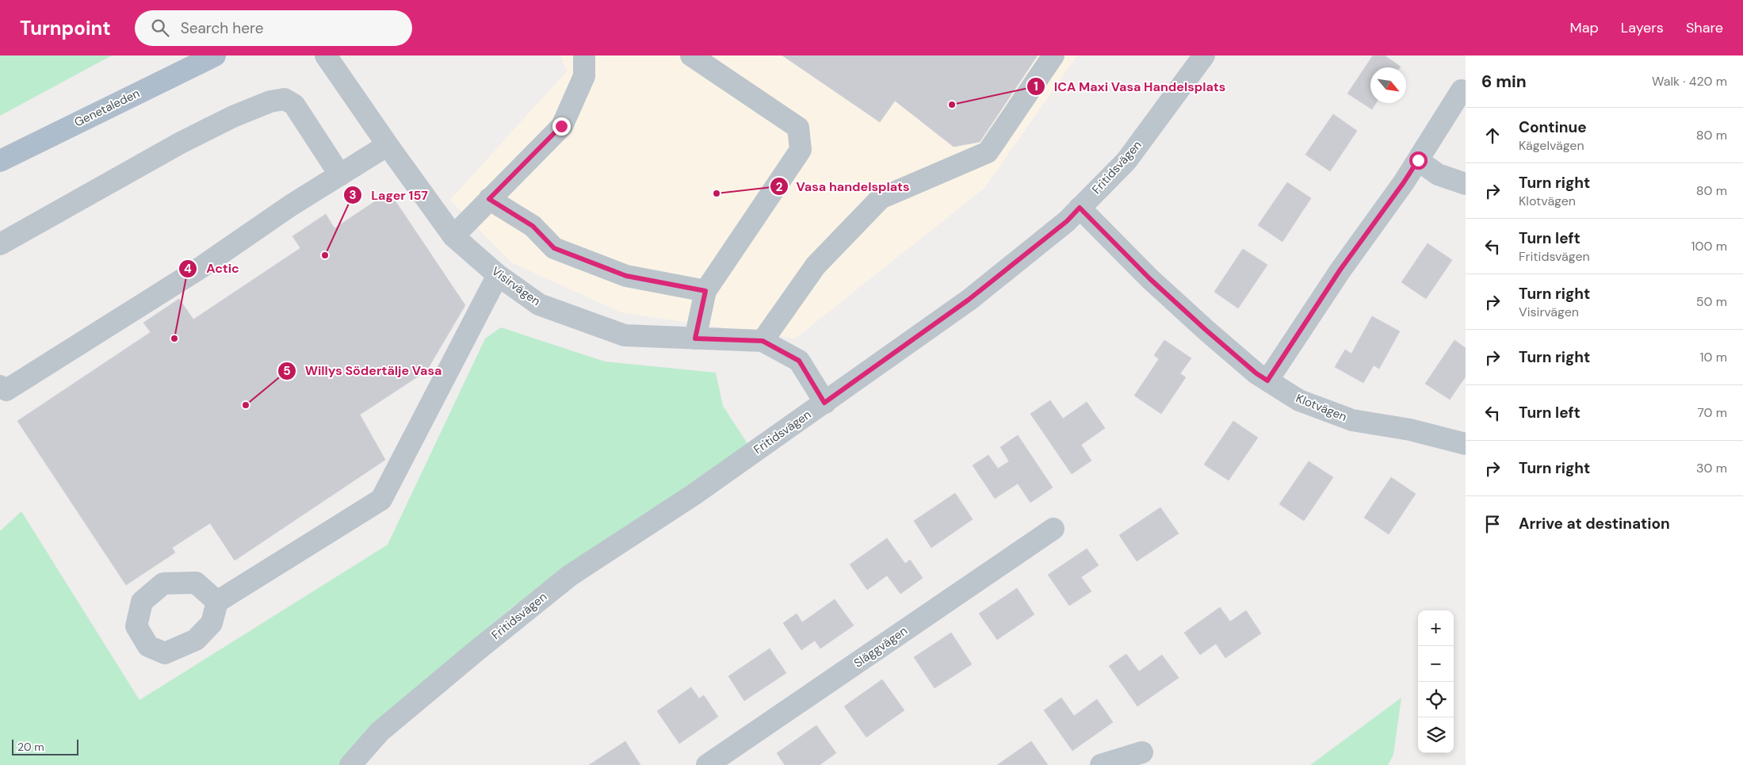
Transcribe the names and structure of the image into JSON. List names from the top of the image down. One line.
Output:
{"streets":{"main road":["Genetaleden"],"street":["Fritidsvägen","Visirvägen","Klotvägen","Släggvägen"]},"crossings":[["Fritidsvägen","Visirvägen"],["Fritidsvägen","Klotvägen"]],"places":["ICA Maxi Vasa Handelsplats","Vasa handelsplats","Lager 157","Actic","Willys Södertälje Vasa"],"scale_bar":"20 m","north":"bottom right","page":{"header":"Turnpoint","search":"Search here","nav":["Map","Layers","Share"],"heading":["6 min","Walk · 420 m"],"list":[["Continue","Kägelvägen","80 m"],["Turn right","Klotvägen","80 m"],["Turn left","Fritidsvägen","100 m"],["Turn right","Visirvägen","50 m"],["Turn right","10 m"],["Turn left","70 m"],["Turn right","30 m"],"Arrive at destination"],"map_buttons":["+","−"],"scale":"20 m"}}
